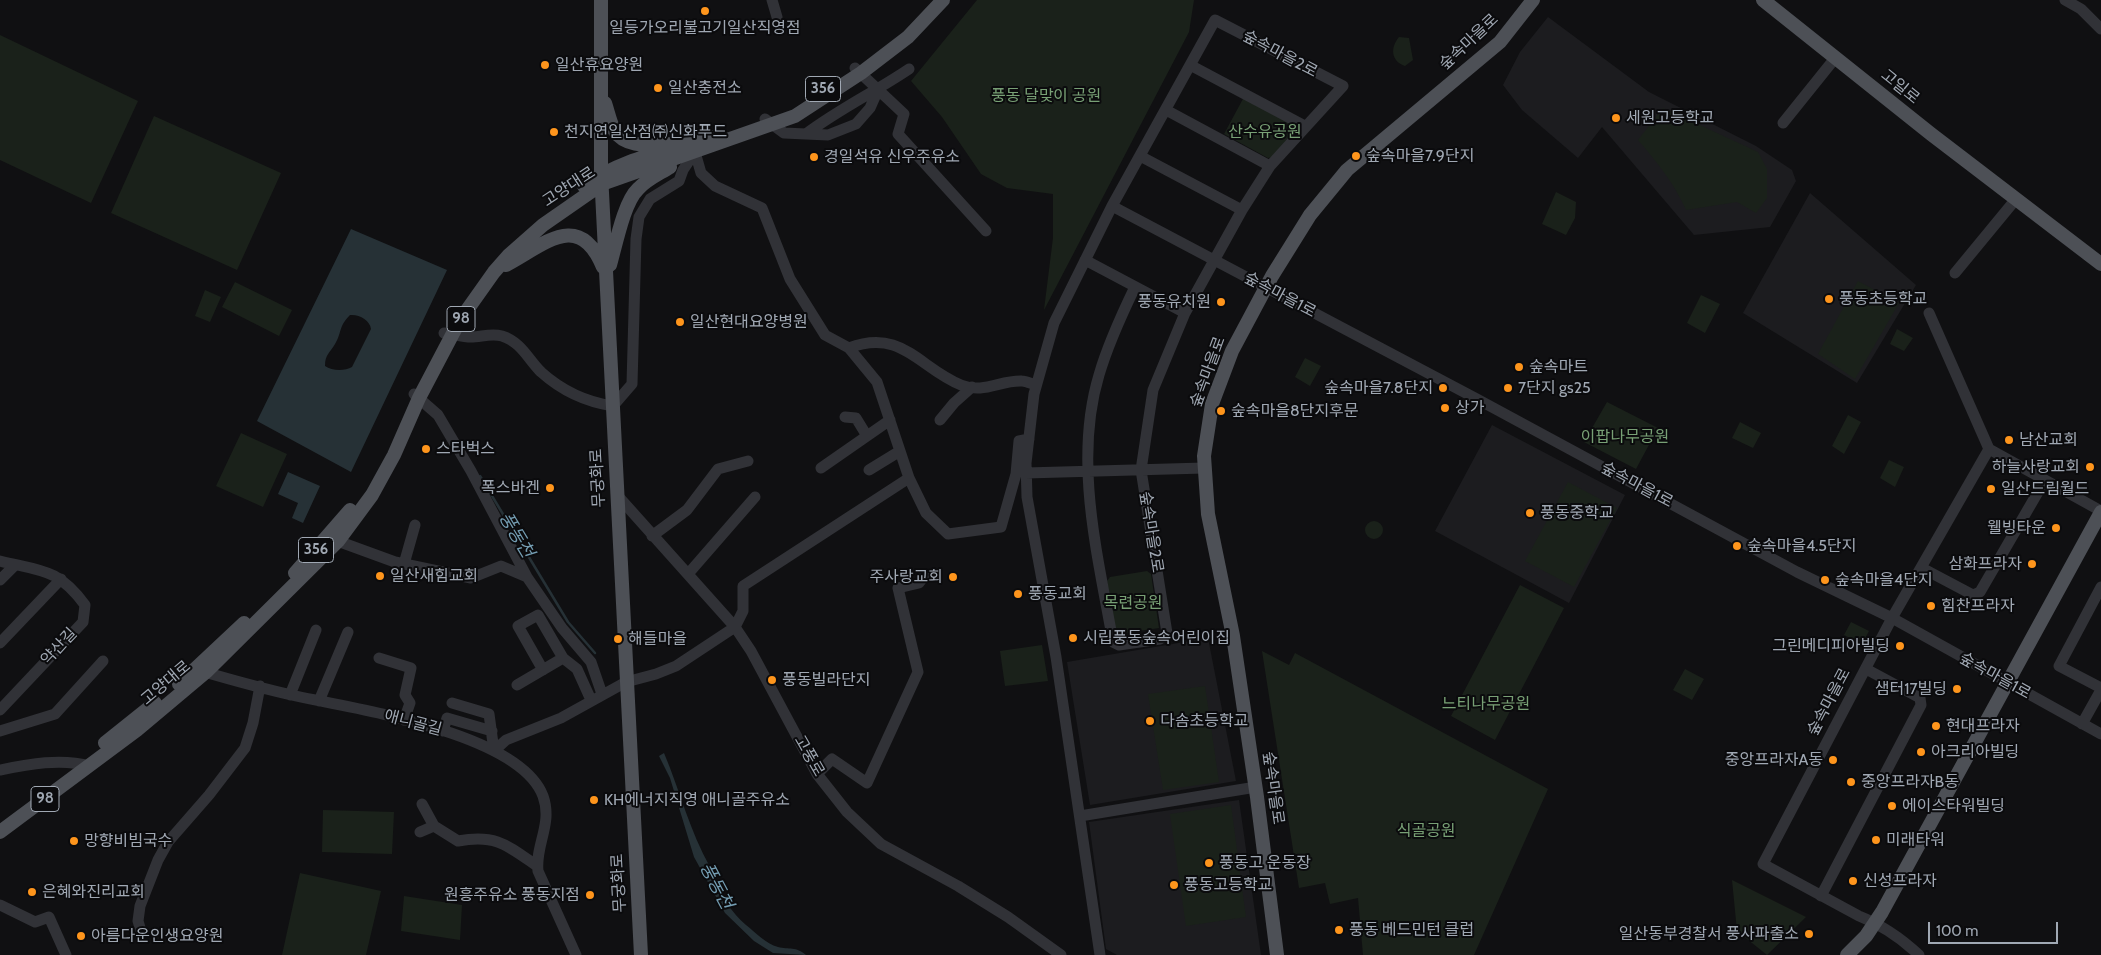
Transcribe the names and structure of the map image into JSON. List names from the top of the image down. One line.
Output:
{"streets":{"main road":["숲속마을로","고일로","356","고양대로","98","무궁화로"],"street":["숲속마을2로","숲속마을1로","약산길","애니골길","고풍로"]},"crossings":[["숲속마을로","숲속마을1로"],["숲속마을2로","숲속마을1로"],["고양대로","무궁화로"],["고양대로","애니골길"],["무궁화로","고풍로"]],"water":["풍동천"],"parks":["풍동 달맞이 공원","산수유공원","이팝나무공원","목련공원","느티나무공원","식골공원"],"places":["일등가오리불고기일산직영점","일산휴요양원","일산충전소","세원고등학교","천지연일산점㈜신화푸드","숲속마을7.9단지","경일석유 신우주유소","풍동초등학교","풍동유치원","일산현대요양병원","숲속마트","숲속마을7.8단지","7단지 gs25","상가","숲속마을8단지후문","남산교회","스타벅스","하늘사랑교회","폭스바겐","일산드림월드","풍동중학교","웰빙타운","숲속마을4.5단지","삼화프라자","일산새힘교회","주사랑교회","숲속마을4단지","풍동교회","힘찬프라자","시립풍동숲속어린이집","해들마을","그린메디피아빌딩","풍동빌라단지","샘터17빌딩","다솜초등학교","현대프라자","아크리아빌딩","중앙프라자A동","중앙프라자B동","KH에너지직영 애니골주유소","에이스타워빌딩","미래타워","망향비빔국수","풍동고 운동장","신성프라자","풍동고등학교","은혜와진리교회","원흥주유소 풍동지점","풍동 베드민턴 클럽","일산동부경찰서 풍사파출소","아름다운인생요양원"],"scale_bar":"100 m"}
